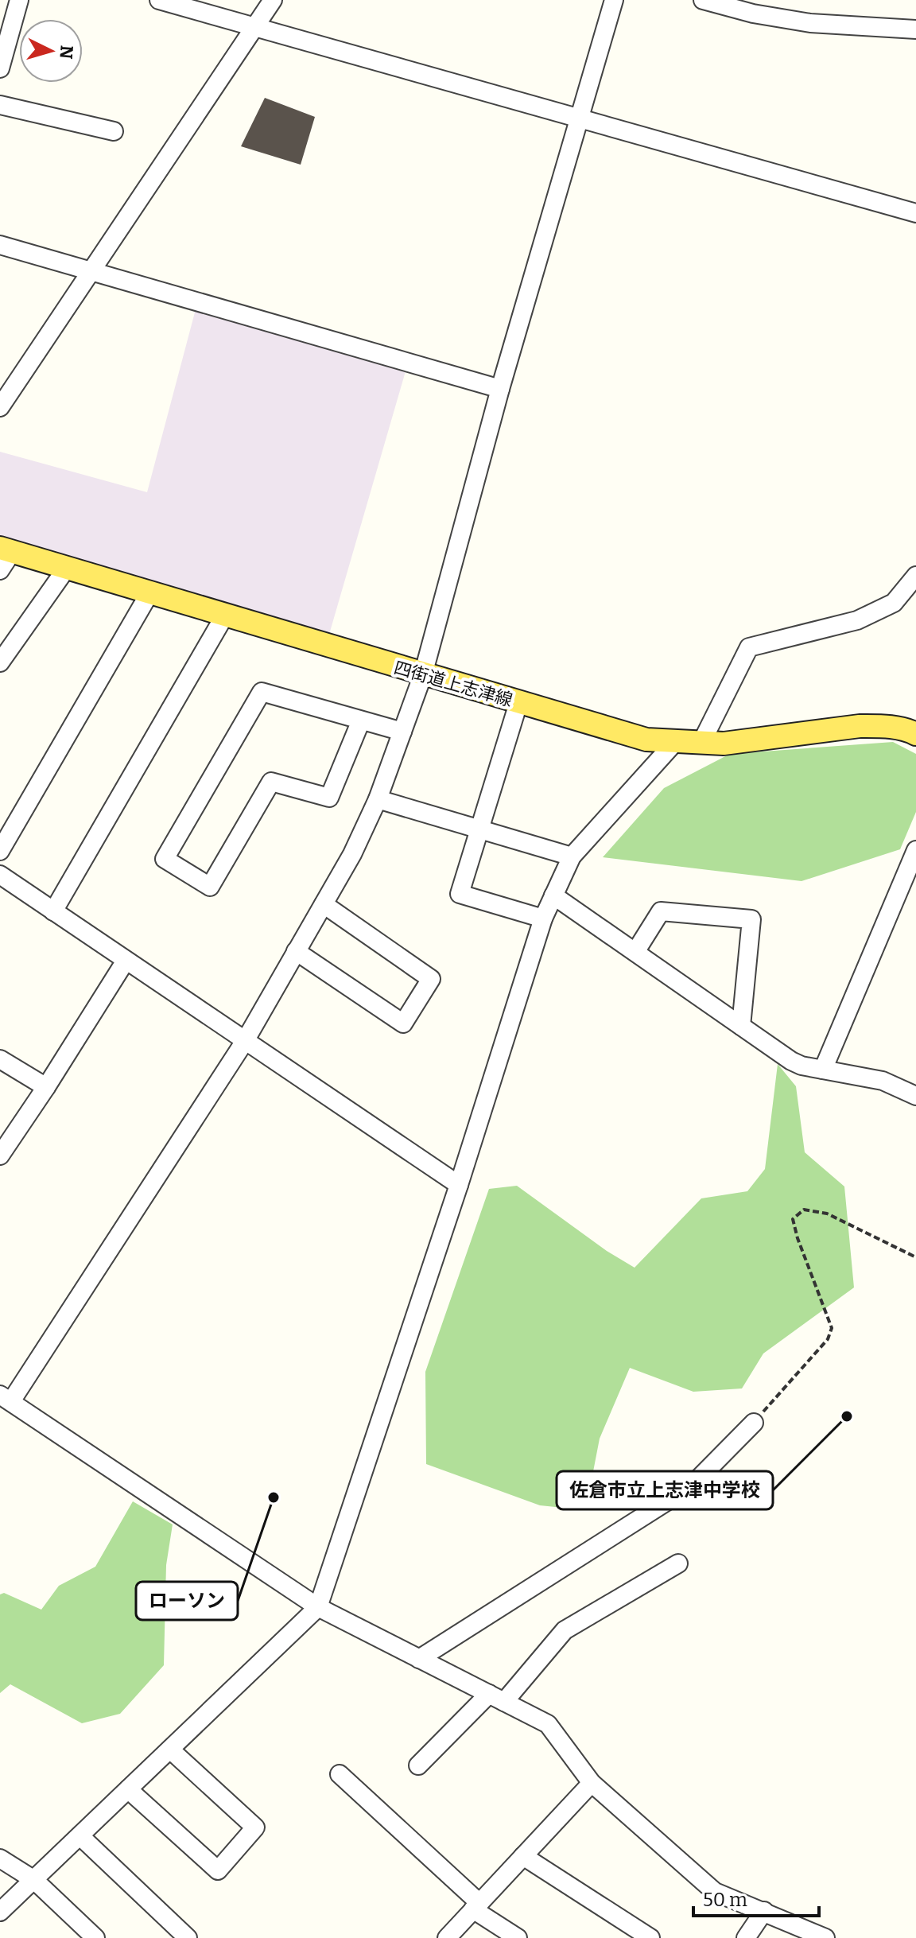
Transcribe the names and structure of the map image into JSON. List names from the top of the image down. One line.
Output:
{"streets":{"main road":["四街道上志津線"]},"places":["佐倉市立上志津中学校","ローソン"],"scale_bar":"50 m","north":"right"}
